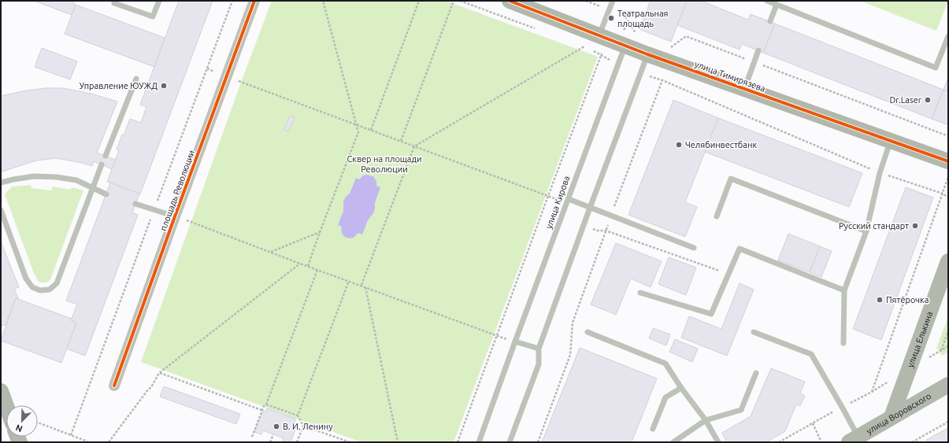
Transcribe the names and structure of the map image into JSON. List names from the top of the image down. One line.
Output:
{"streets":{"street":["улица Тимирязева","площадь Революции","улица Елькина","улица Воровского"],"lane":["улица Кирова"]},"crossings":[["улица Тимирязева","улица Кирова"],["улица Елькина","улица Воровского"]],"parks":["Сквер на площади Революции"],"places":["Театральная площадь","Управление ЮУЖД","Dr.Laser","Челябинвестбанк","Русский стандарт","Пятёрочка","В. И. Ленину"],"north":"bottom left"}
